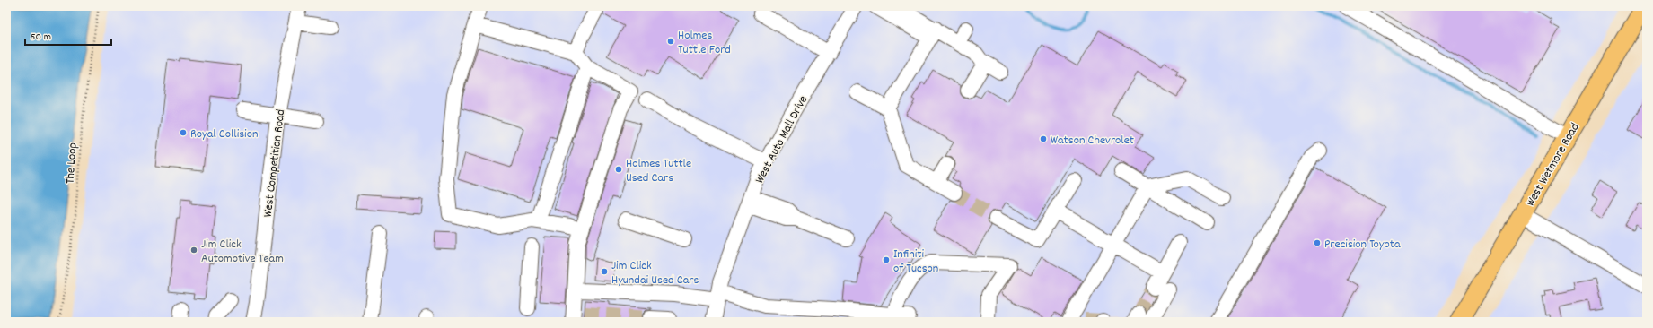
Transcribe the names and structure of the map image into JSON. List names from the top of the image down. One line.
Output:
{"streets":{"main road":["West Wetmore Road"],"street":["West Auto Mall Drive","West Competition Road"],"path":["The Loop"]},"places":["Holmes Tuttle Ford","Royal Collision","Watson Chevrolet","Holmes Tuttle Used Cars","Precision Toyota","Jim Click Automotive Team","Infiniti of Tucson","Jim Click Hyundai Used Cars"],"scale_bar":"50 m"}
